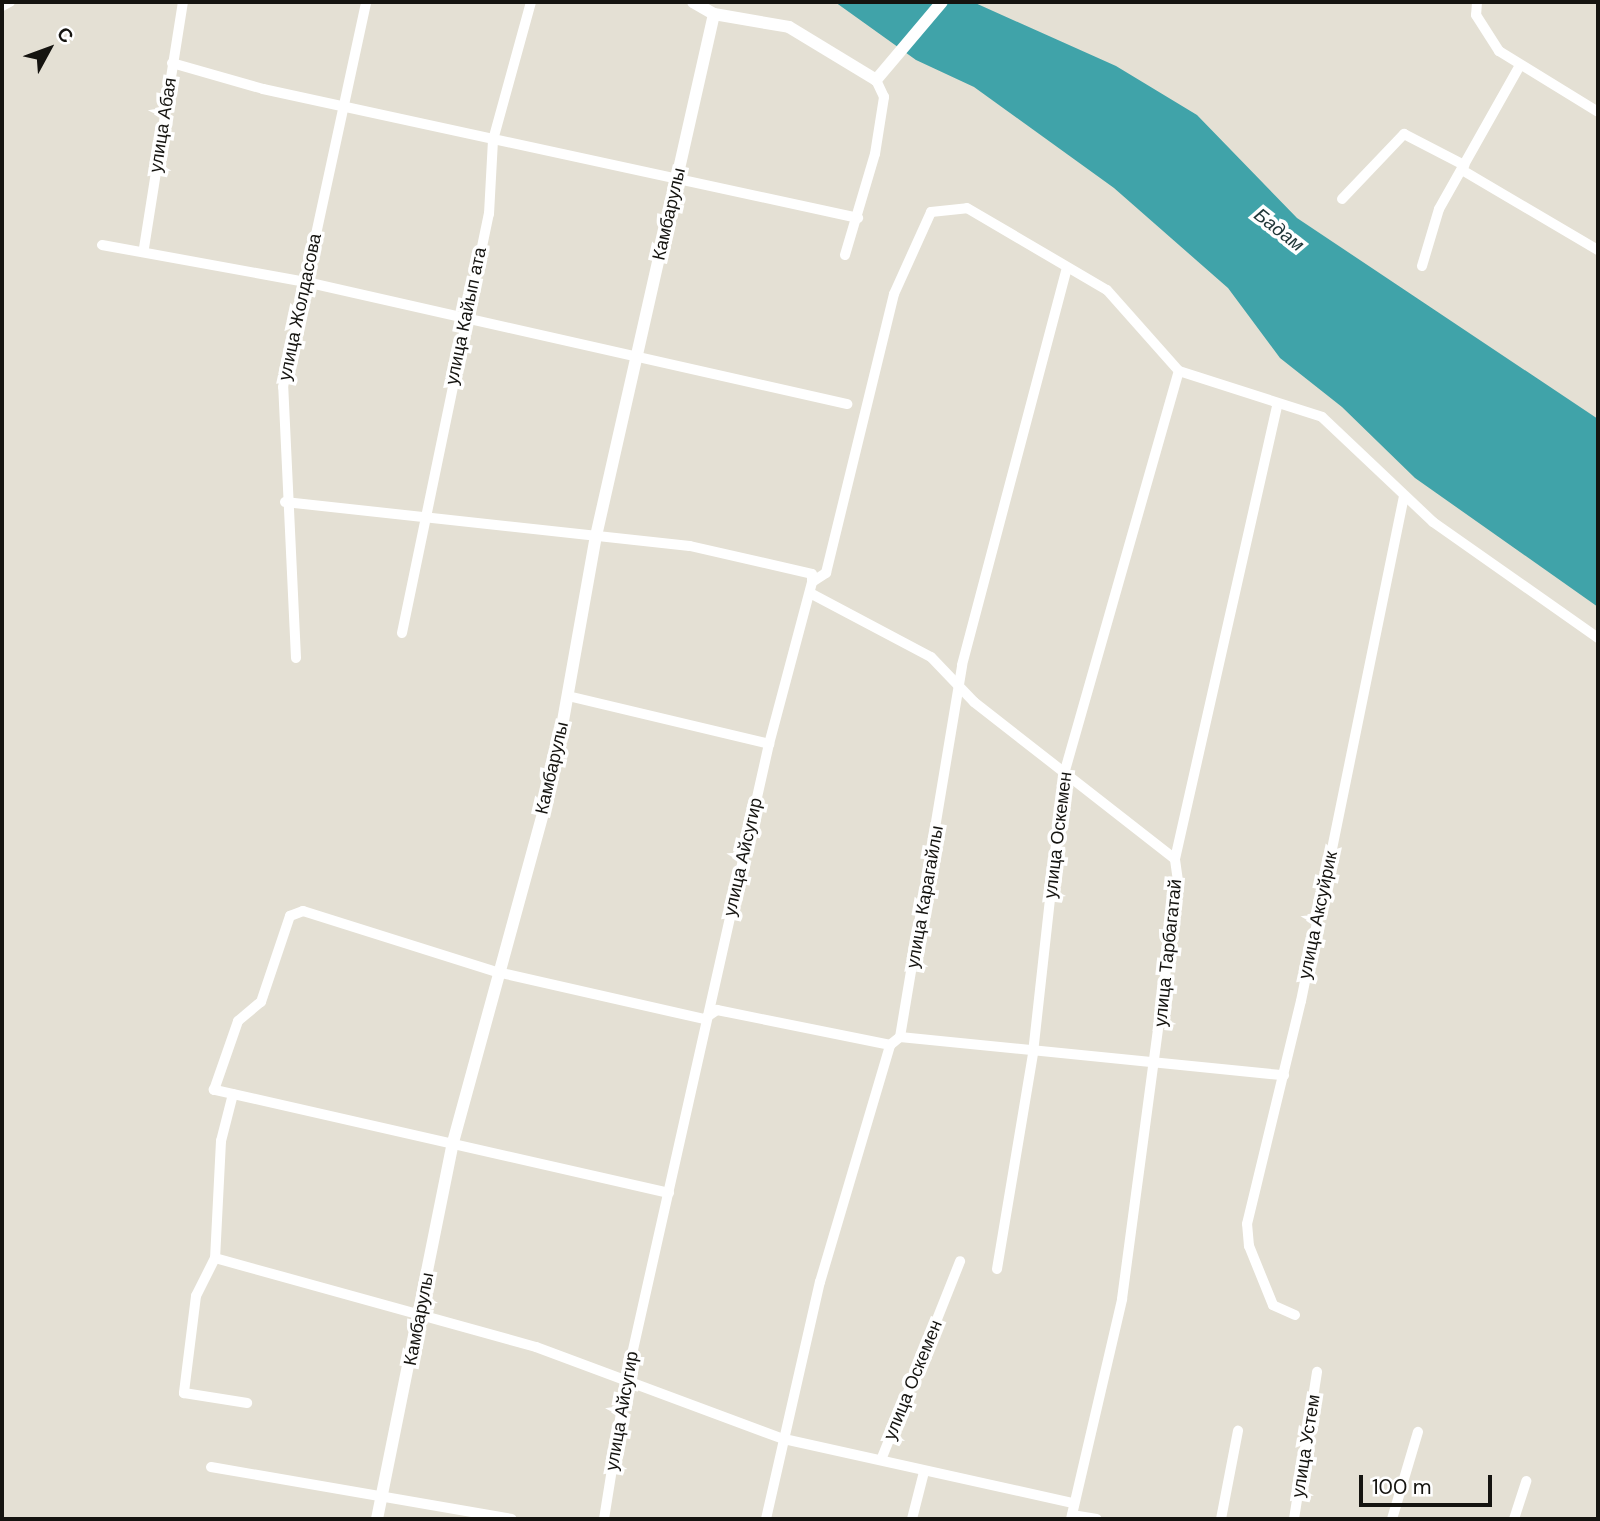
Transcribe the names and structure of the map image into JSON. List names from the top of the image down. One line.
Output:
{"streets":{"street":["улица Абая","Камбарулы","улица Жолдасова","улица Кайып ата","улица Оскемен","улица Айсугир","улица Карагайлы","улица Аксуйрик","улица Тарбагатай","улица Устем"]},"crossings":[["улица Айсугир","улица Карагайлы"]],"water":["Бадам"],"scale_bar":"100 m","north":"top right"}
